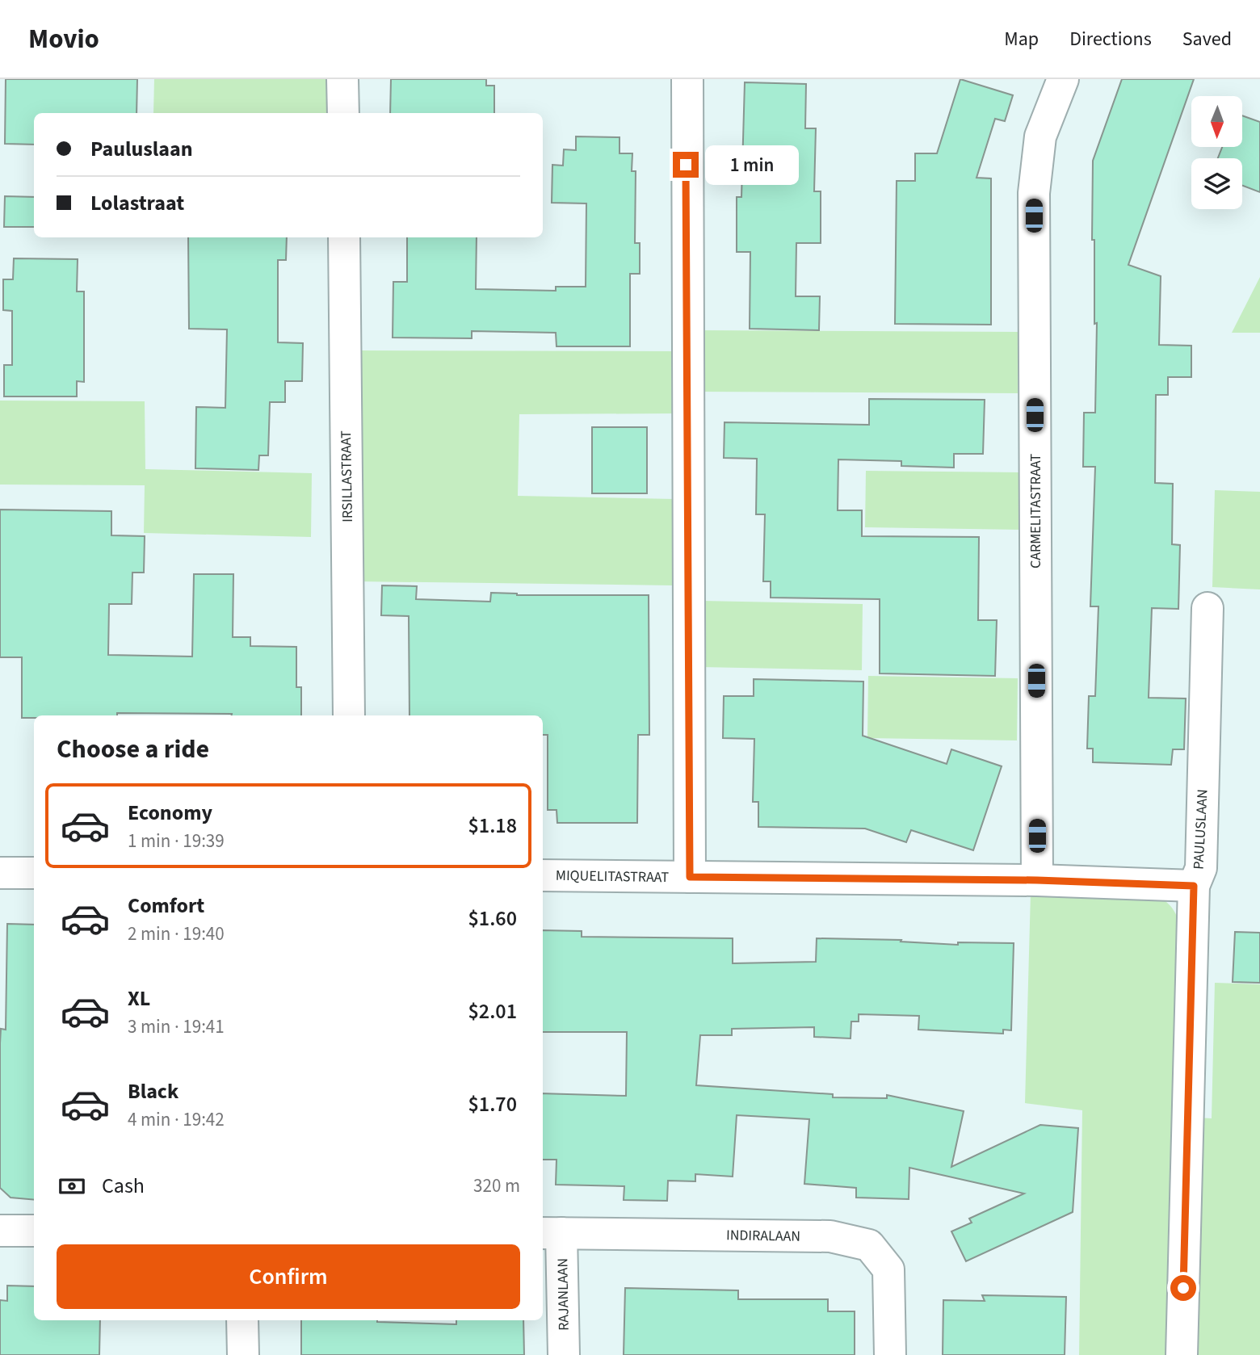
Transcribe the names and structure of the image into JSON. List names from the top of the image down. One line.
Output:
{"streets":{"street":["IRSILLASTRAAT","CARMELITASTRAAT","PAULUSLAAN","MIQUELITASTRAAT","INDIRALAAN","RAJANLAAN"]},"crossings":[["CARMELITASTRAAT","MIQUELITASTRAAT"],["PAULUSLAAN","MIQUELITASTRAAT"],["INDIRALAAN","RAJANLAAN"]],"north":"bottom","page":{"header":"Movio","nav":["Map","Directions","Saved"],"banner":["Pauluslaan","Lolastraat"],"bubble":"1 min","heading":"Choose a ride","list":[{"name":"Economy","note":"1 min · 19:39","value":"$1.18"},{"name":"Comfort","note":"2 min · 19:40","value":"$1.60"},{"name":"XL","note":"3 min · 19:41","value":"$2.01"},{"name":"Black","note":"4 min · 19:42","value":"$1.70"}],"pay":["Cash","320 m"],"buttons":"Confirm"}}
